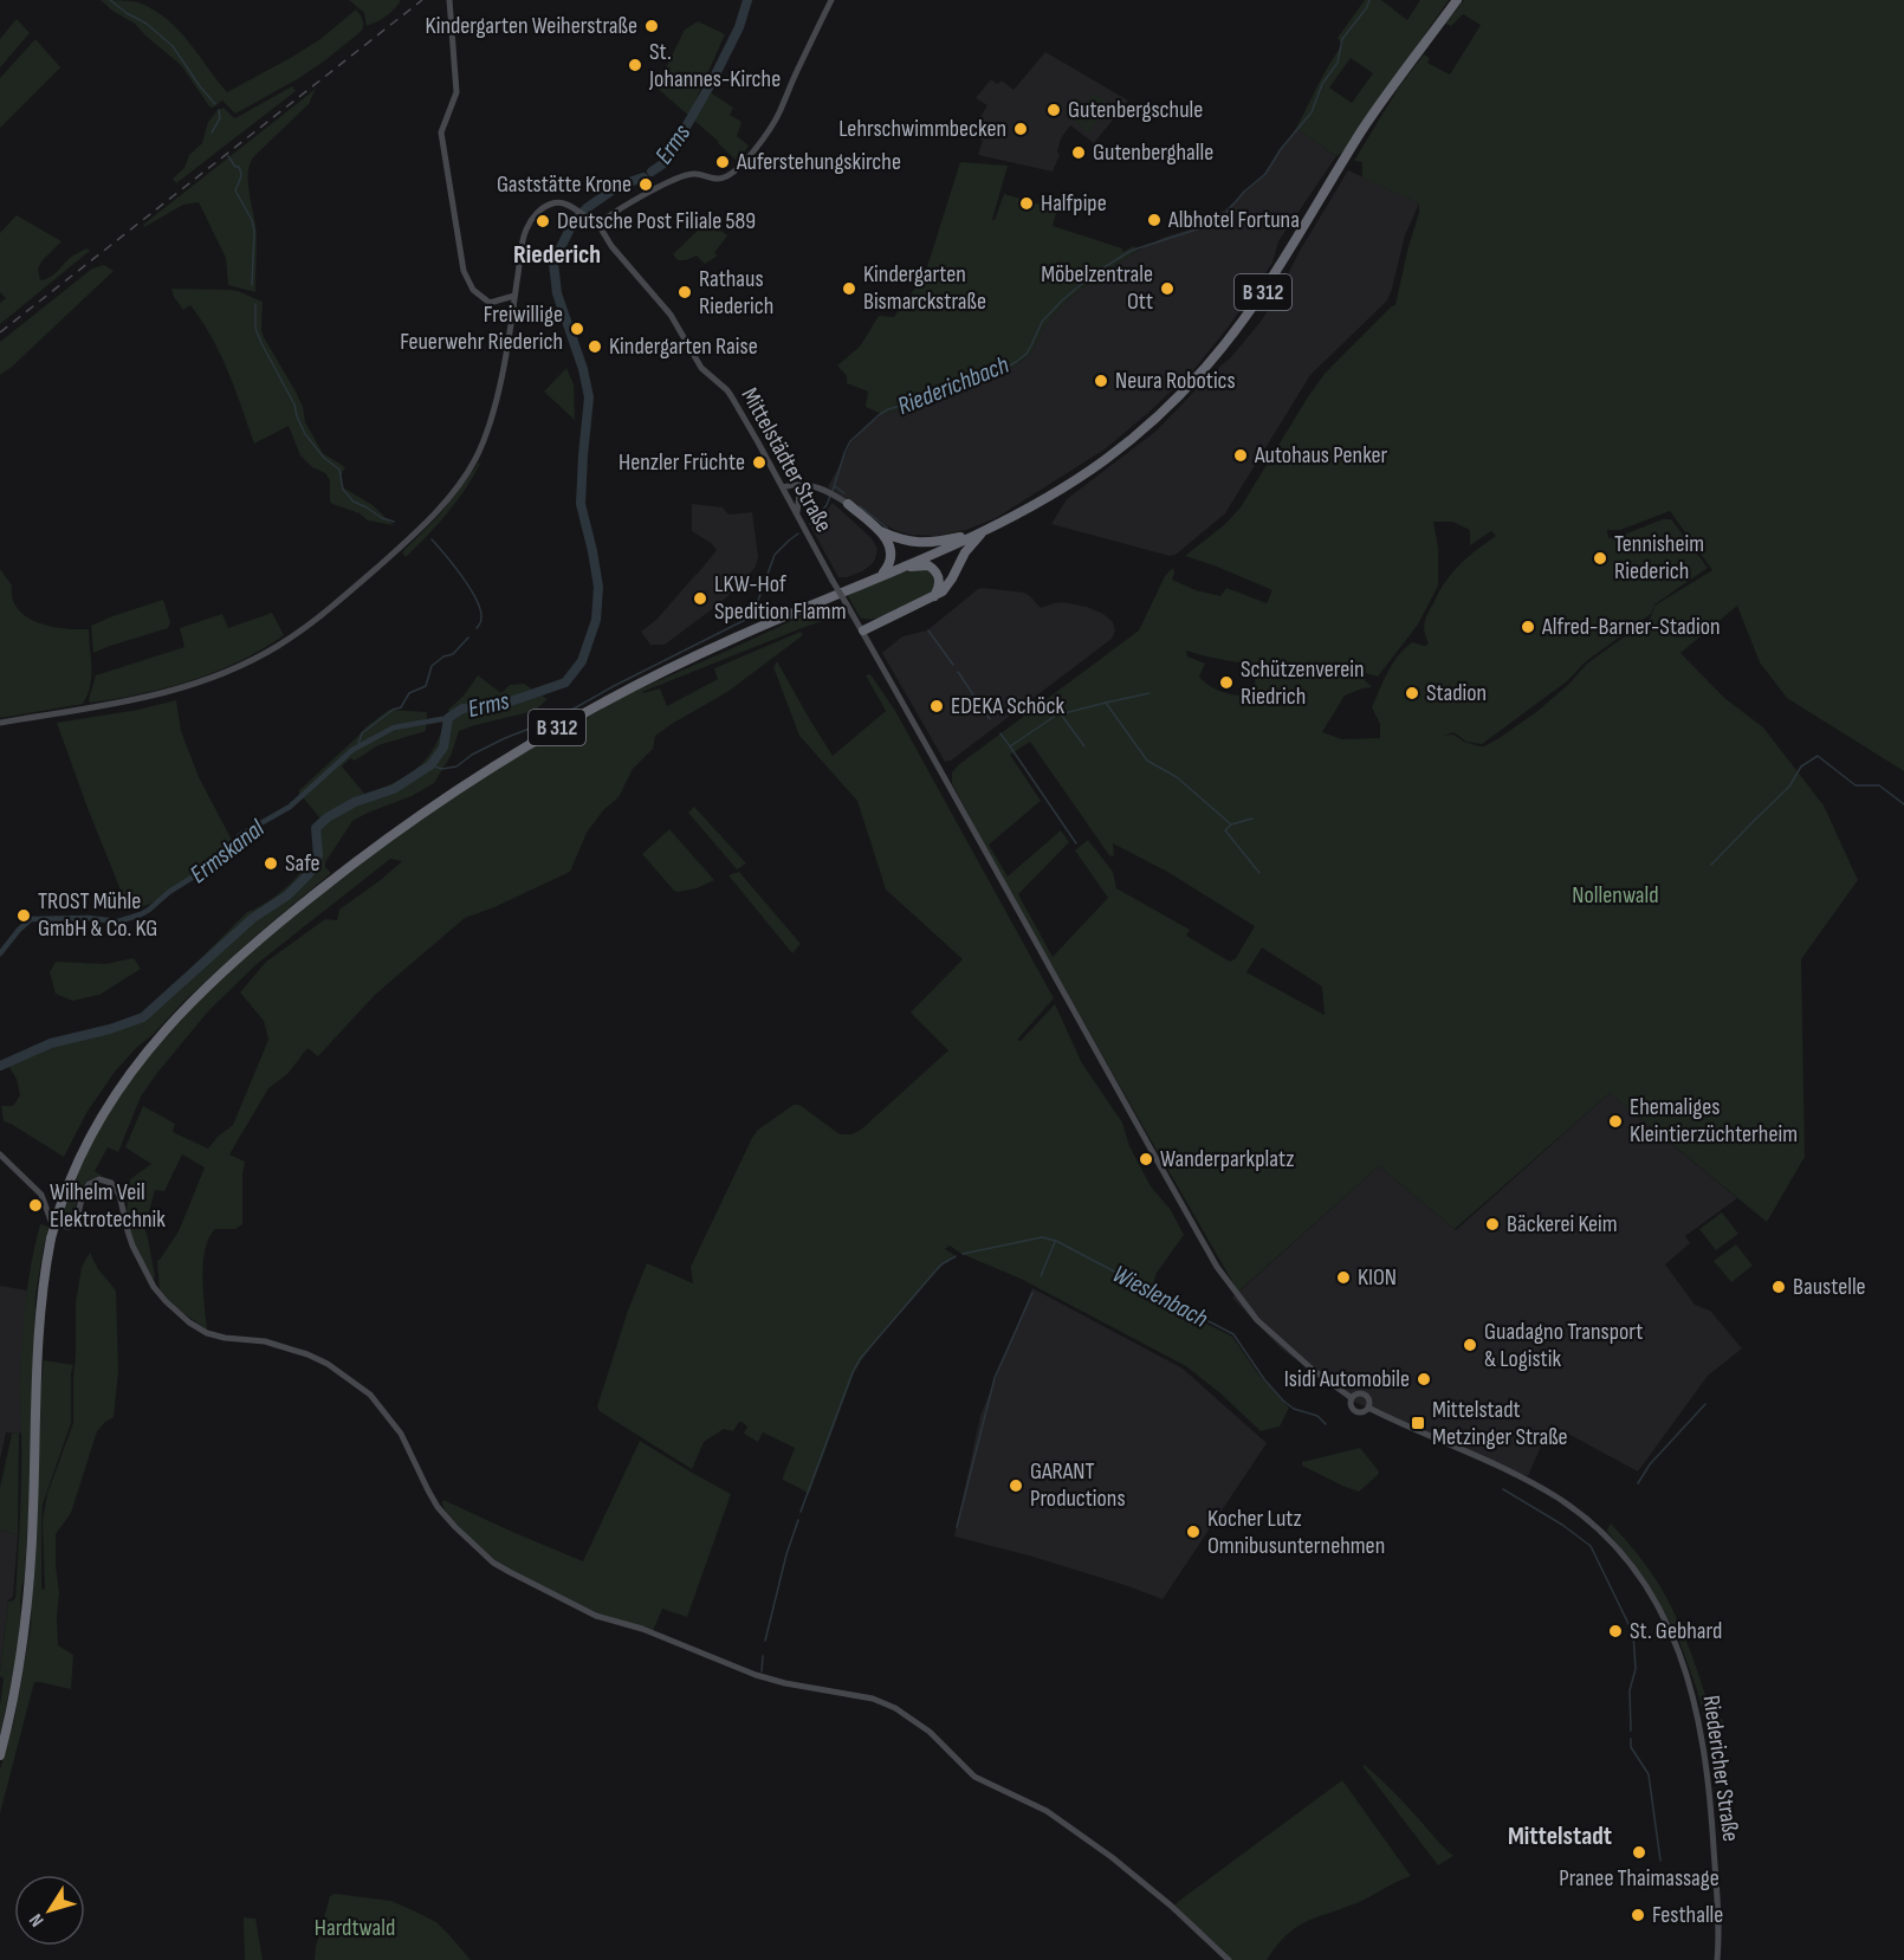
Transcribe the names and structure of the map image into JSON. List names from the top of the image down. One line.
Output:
{"streets":{"highway":["B 312"],"street":["Mittelstädter Straße","Riedericher Straße"]},"crossings":[["Mittelstädter Straße","Riedericher Straße"]],"districts":["Riederich","Mittelstadt"],"water":["Erms","Riederichbach","Ermskanal","Wieslenbach"],"parks":["Nollenwald","Hardtwald"],"places":{"other":["Kindergarten Weiherstraße","St. Johannes-Kirche","Gutenbergschule","Lehrschwimmbecken","Gutenberghalle","Auferstehungskirche","Gaststätte Krone","Halfpipe","Albhotel Fortuna","Deutsche Post Filiale 589","Kindergarten Bismarckstraße","Möbelzentrale Ott","Rathaus Riederich","Freiwillige Feuerwehr Riederich","Kindergarten Raise","Neura Robotics","Autohaus Penker","Henzler Früchte","Tennisheim Riederich","LKW-Hof Spedition Flamm","Alfred-Barner-Stadion","Schützenverein Riedrich","Stadion","EDEKA Schöck","Safe","TROST Mühle GmbH & Co. KG","Ehemaliges Kleintierzüchterheim","Wanderparkplatz","Wilhelm Veil Elektrotechnik","Bäckerei Keim","KION","Baustelle","Guadagno Transport & Logistik","Isidi Automobile","GARANT Productions","Kocher Lutz Omnibusunternehmen","St. Gebhard","Pranee Thaimassage","Festhalle"],"transit":["Mittelstadt Metzinger Straße"]},"north":"bottom left"}
